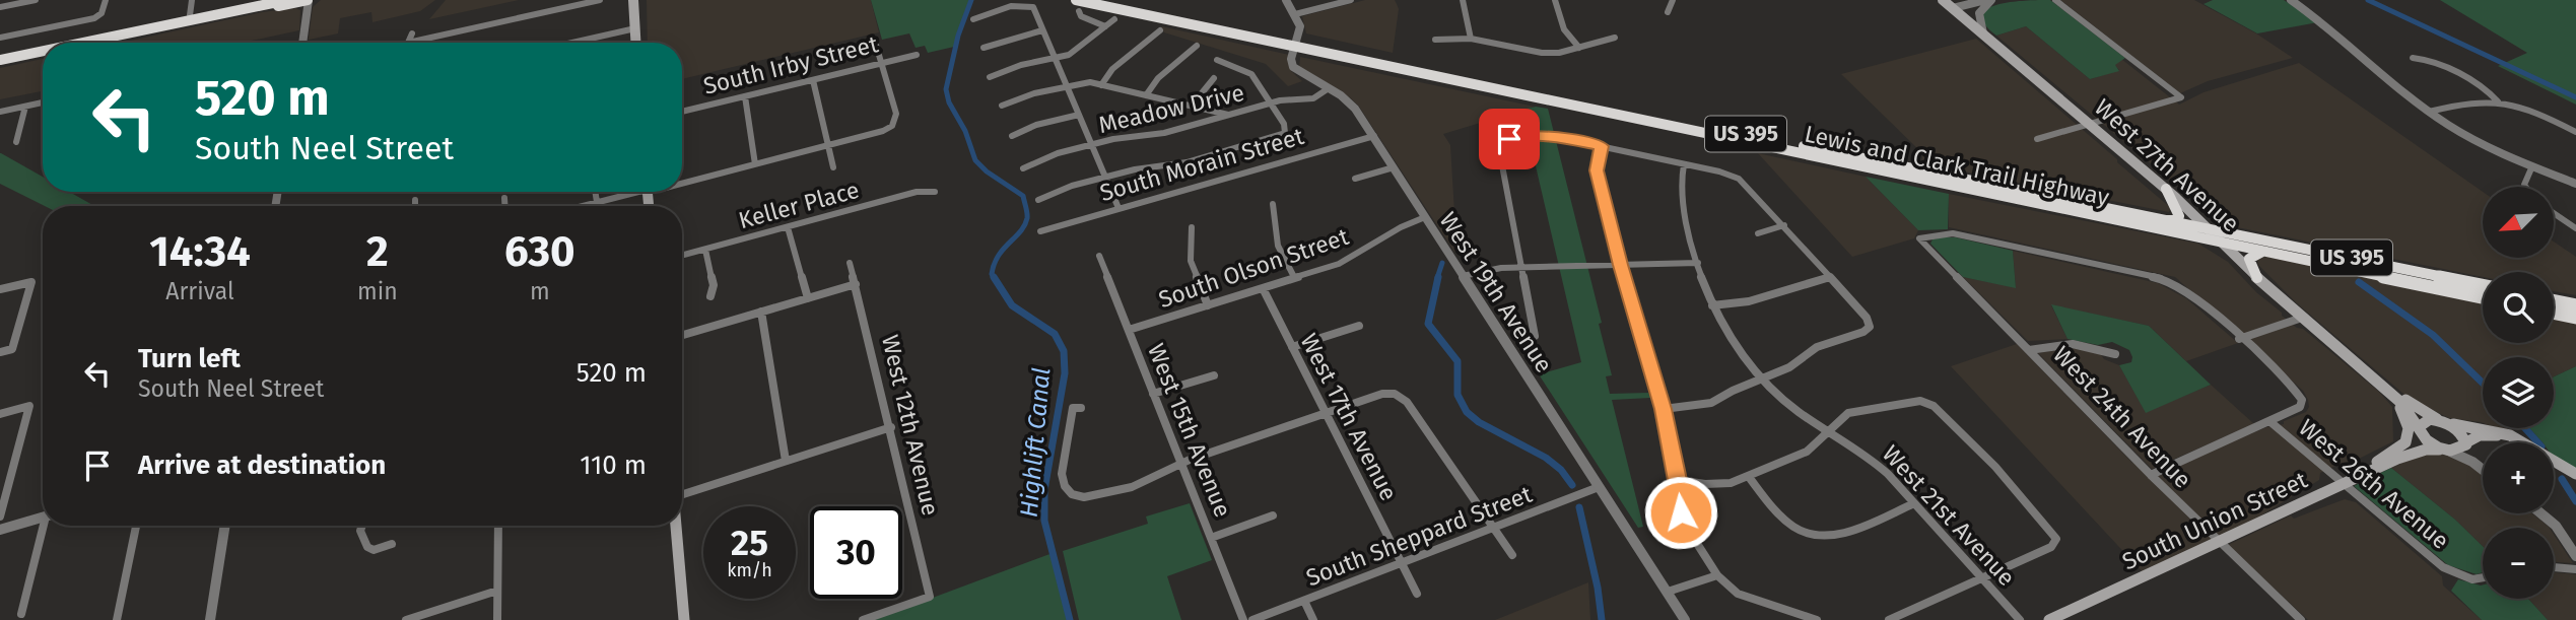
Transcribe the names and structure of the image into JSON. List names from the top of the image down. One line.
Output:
{"streets":{"highway":["US 395","Lewis and Clark Trail Highway"],"main road":["West 27th Avenue","South Union Street"],"street":["South Irby Street","Meadow Drive","South Morain Street","Keller Place","South Olson Street","West 19th Avenue","West 17th Avenue","West 24th Avenue","West 12th Avenue","West 15th Avenue","West 26th Avenue","West 21st Avenue","South Sheppard Street"]},"crossings":[["Meadow Drive","West 19th Avenue"],["South Morain Street","West 19th Avenue"],["Lewis and Clark Trail Highway","West 27th Avenue"],["Lewis and Clark Trail Highway","West 19th Avenue"],["West 27th Avenue","South Union Street"],["South Olson Street","West 19th Avenue"],["South Olson Street","West 17th Avenue"],["South Olson Street","West 15th Avenue"],["West 19th Avenue","South Sheppard Street"],["West 17th Avenue","South Sheppard Street"],["West 24th Avenue","South Union Street"],["West 26th Avenue","South Union Street"]],"water":["Highlift Canal"],"north":"bottom left","page":{"turn":["520 m","South Neel Street"],"map_buttons":["+","−"],"eta":["14:34","Arrival","2","min","630","m"],"list":[{"name":"Turn left","note":"South Neel Street","value":"520 m"},{"name":"Arrive at destination","value":"110 m"}],"speed":"25 km/h","limit":"30"}}
